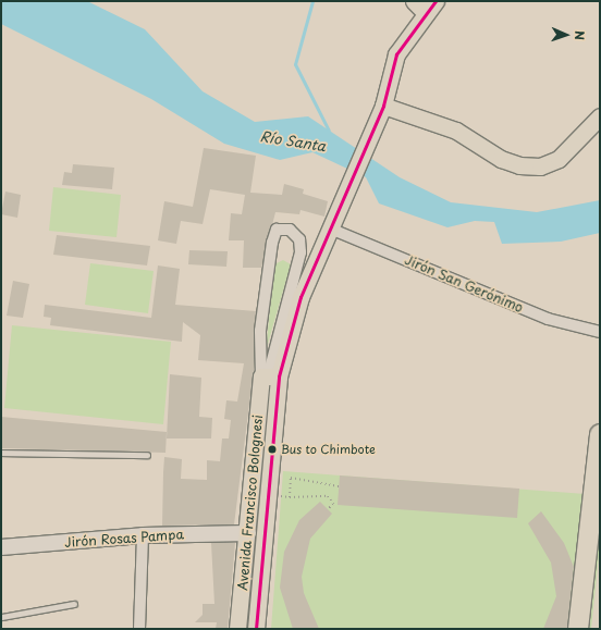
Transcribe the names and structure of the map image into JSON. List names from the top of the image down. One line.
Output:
{"streets":{"main road":["Avenida Francisco Bolognesi"],"street":["Jirón San Gerónimo","Jirón Rosas Pampa"]},"crossings":[["Jirón San Gerónimo","Avenida Francisco Bolognesi"],["Avenida Francisco Bolognesi","Jirón Rosas Pampa"]],"water":["Río Santa"],"places":["Bus to Chimbote"],"north":"right"}
